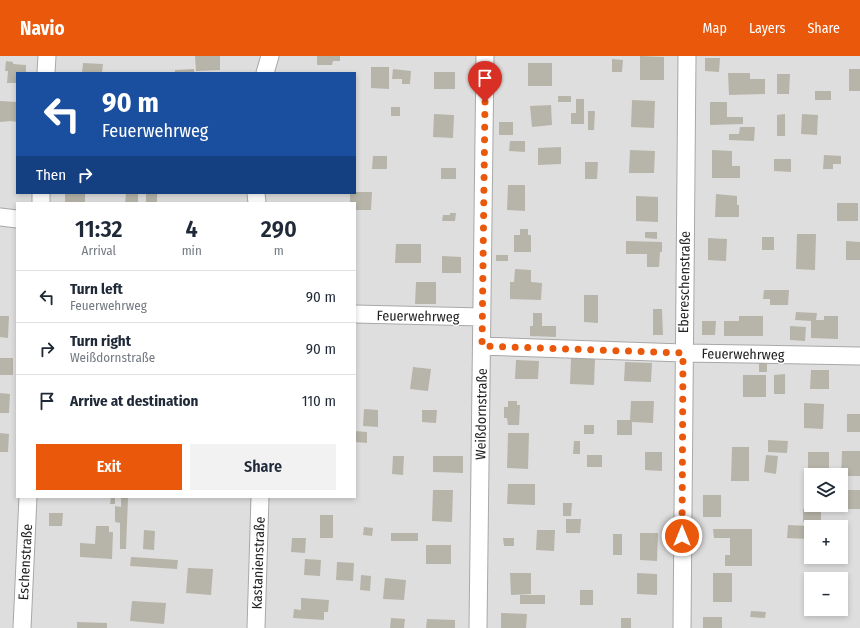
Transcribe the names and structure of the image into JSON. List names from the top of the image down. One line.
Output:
{"streets":{"street":["Ebereschenstraße","Feuerwehrweg","Weißdornstraße","Eschenstraße","Kastanienstraße"]},"crossings":[["Ebereschenstraße","Feuerwehrweg"],["Feuerwehrweg","Weißdornstraße"]],"page":{"header":"Navio","nav":["Map","Layers","Share"],"turn":["90 m","Feuerwehrweg"],"then":"Then","eta":["11:32","Arrival","4","min","290","m"],"list":[{"name":"Turn left","note":"Feuerwehrweg","value":"90 m"},{"name":"Turn right","note":"Weißdornstraße","value":"90 m"},{"name":"Arrive at destination","value":"110 m"}],"buttons":["Exit","Share"],"map_buttons":["+","−"]}}
